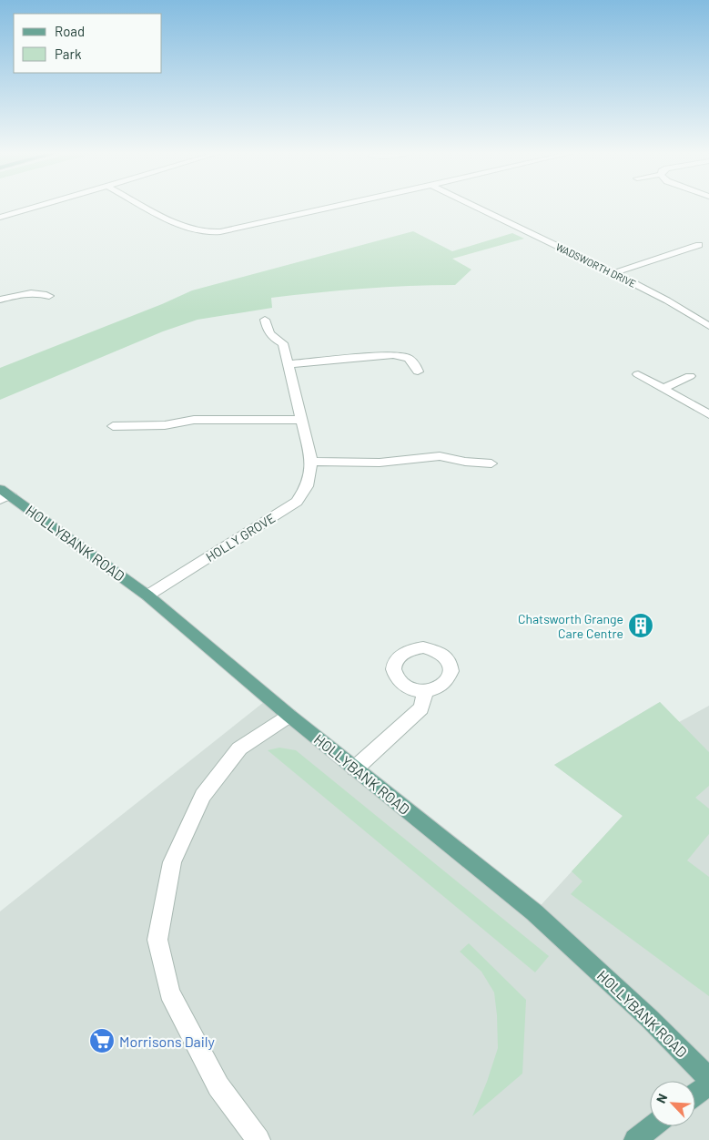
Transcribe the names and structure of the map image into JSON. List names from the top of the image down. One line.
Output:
{"streets":{"main road":["HOLLYBANK ROAD"],"street":["WADSWORTH DRIVE","HOLLY GROVE"]},"crossings":[["HOLLY GROVE","HOLLYBANK ROAD"]],"places":{"building":["Chatsworth Grange Care Centre"],"supermarket":["Morrisons Daily"]},"legend":["Road","Park"],"north":"top left"}
